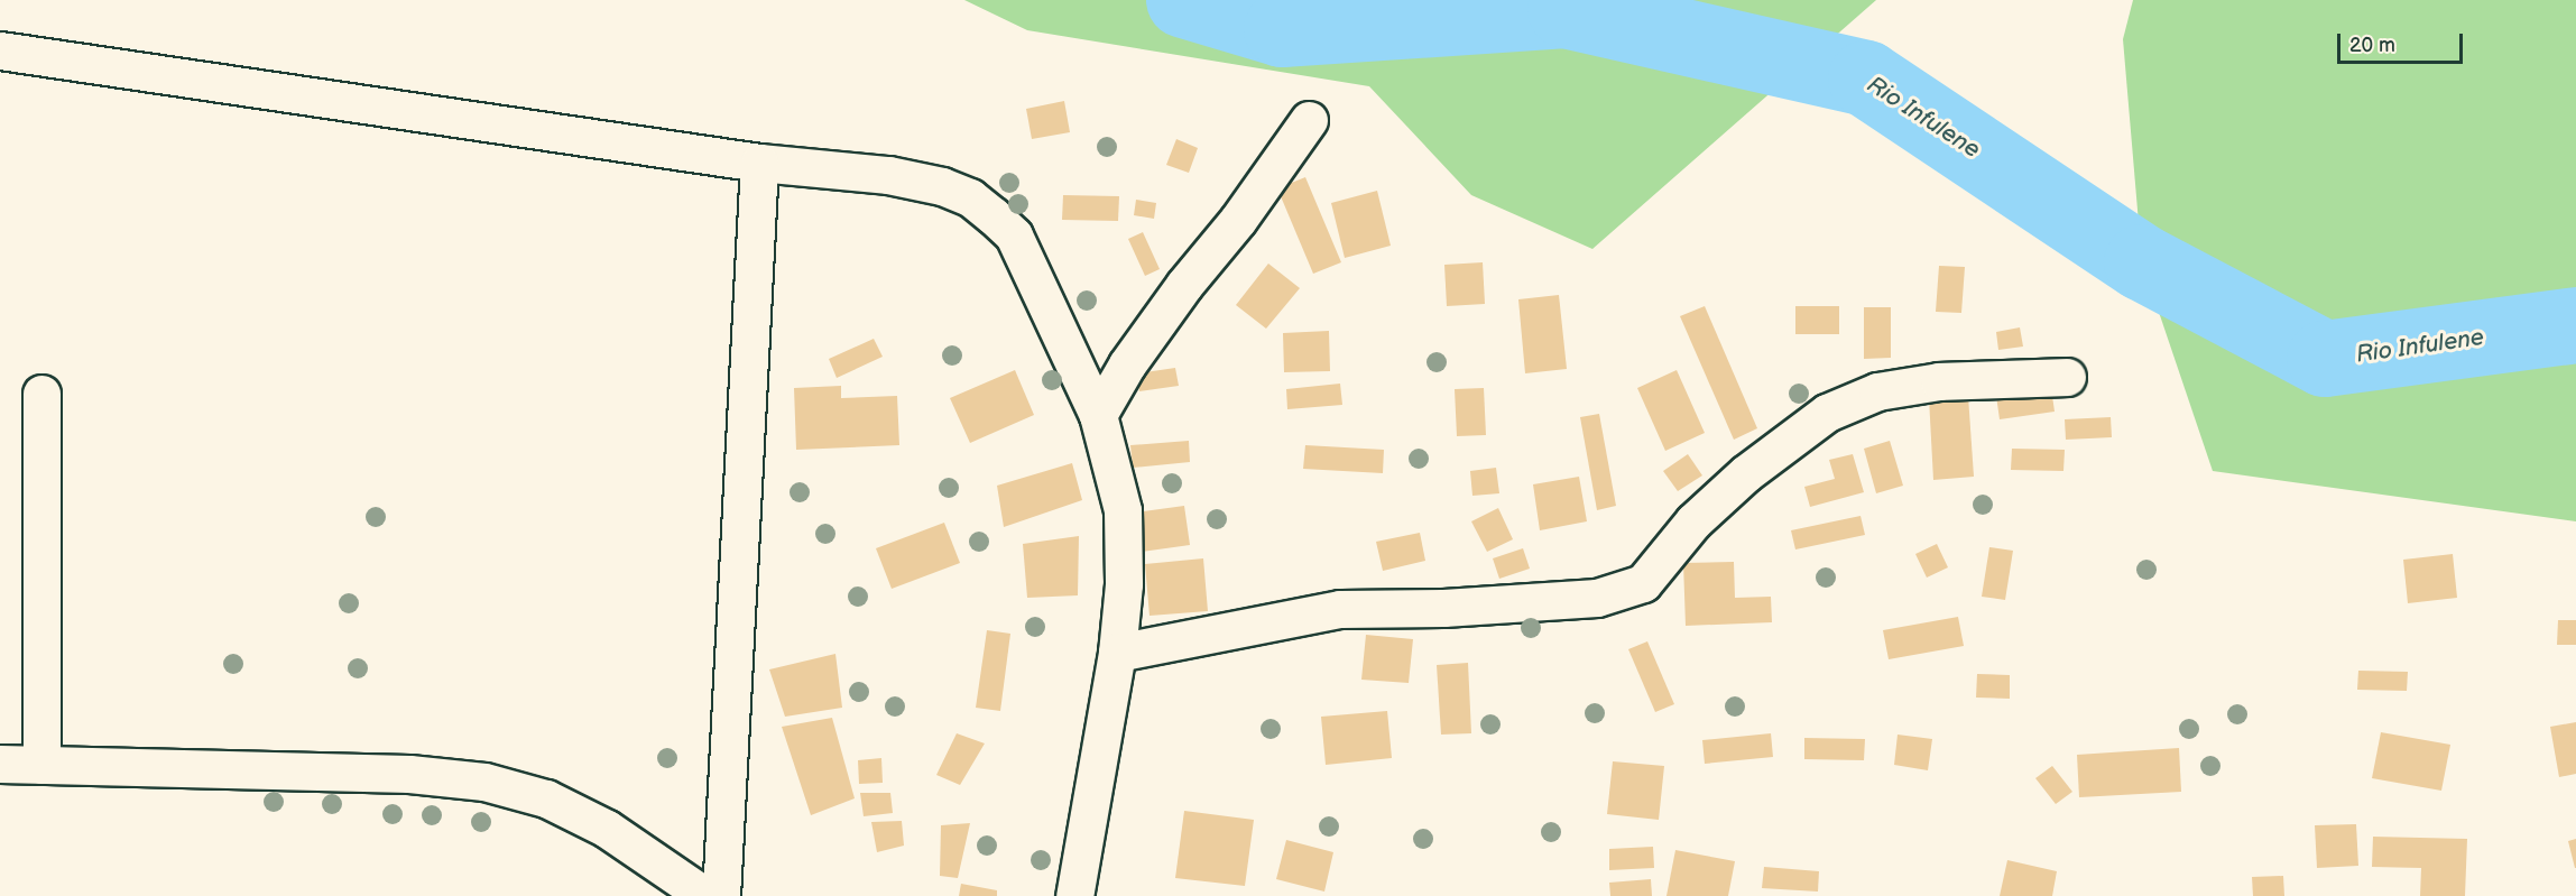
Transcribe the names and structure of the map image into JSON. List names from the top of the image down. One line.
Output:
{"water":["Rio Infulene"],"scale_bar":"20 m"}
